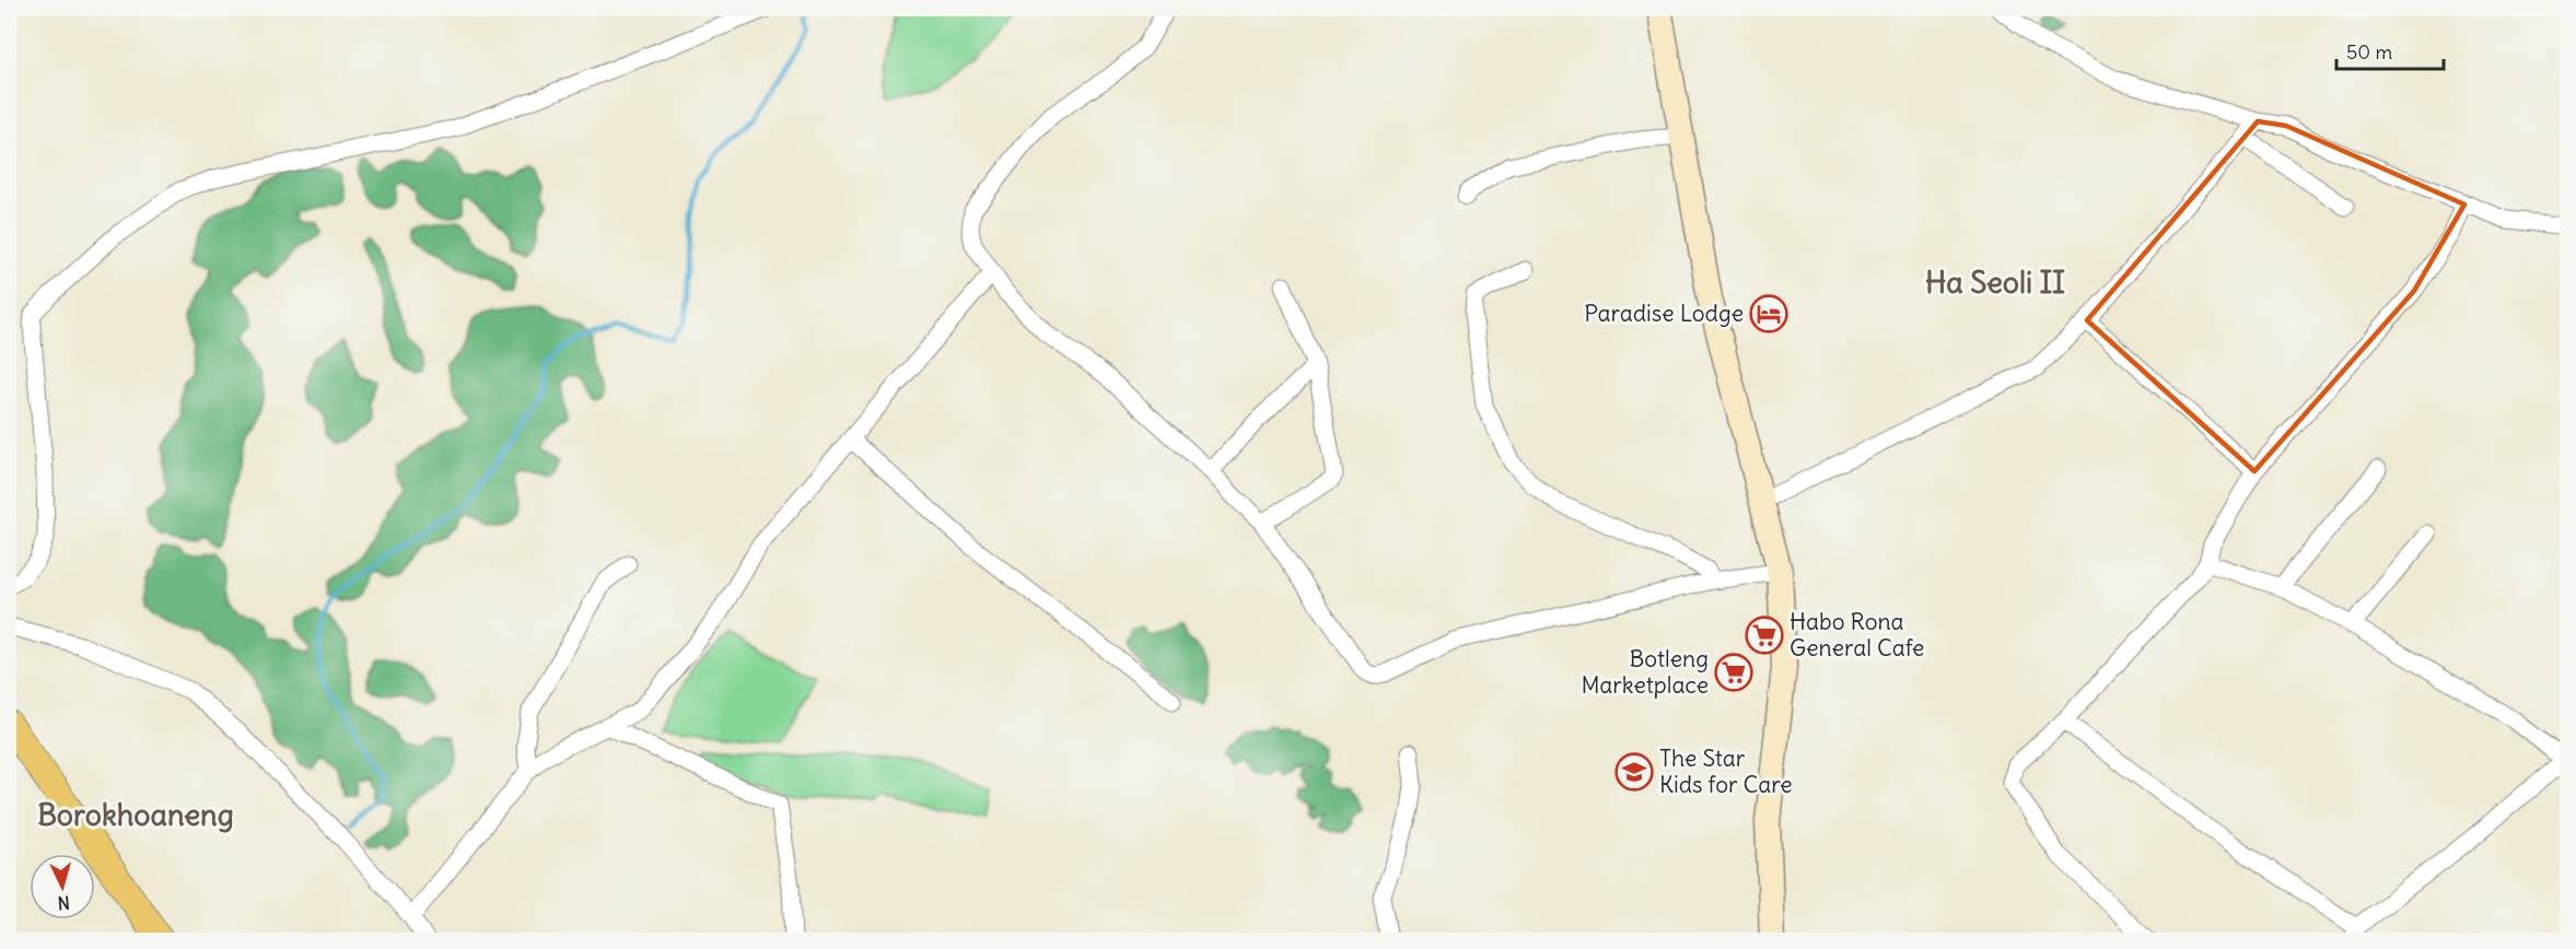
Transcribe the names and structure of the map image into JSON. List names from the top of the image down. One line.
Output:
{"districts":["Ha Seoli II","Borokhoaneng"],"places":{"hotel":["Paradise Lodge"],"supermarket":["Habo Rona General Cafe","Botleng Marketplace"],"school or university":["The Star Kids for Care"]},"scale_bar":"50 m","north":"bottom"}
